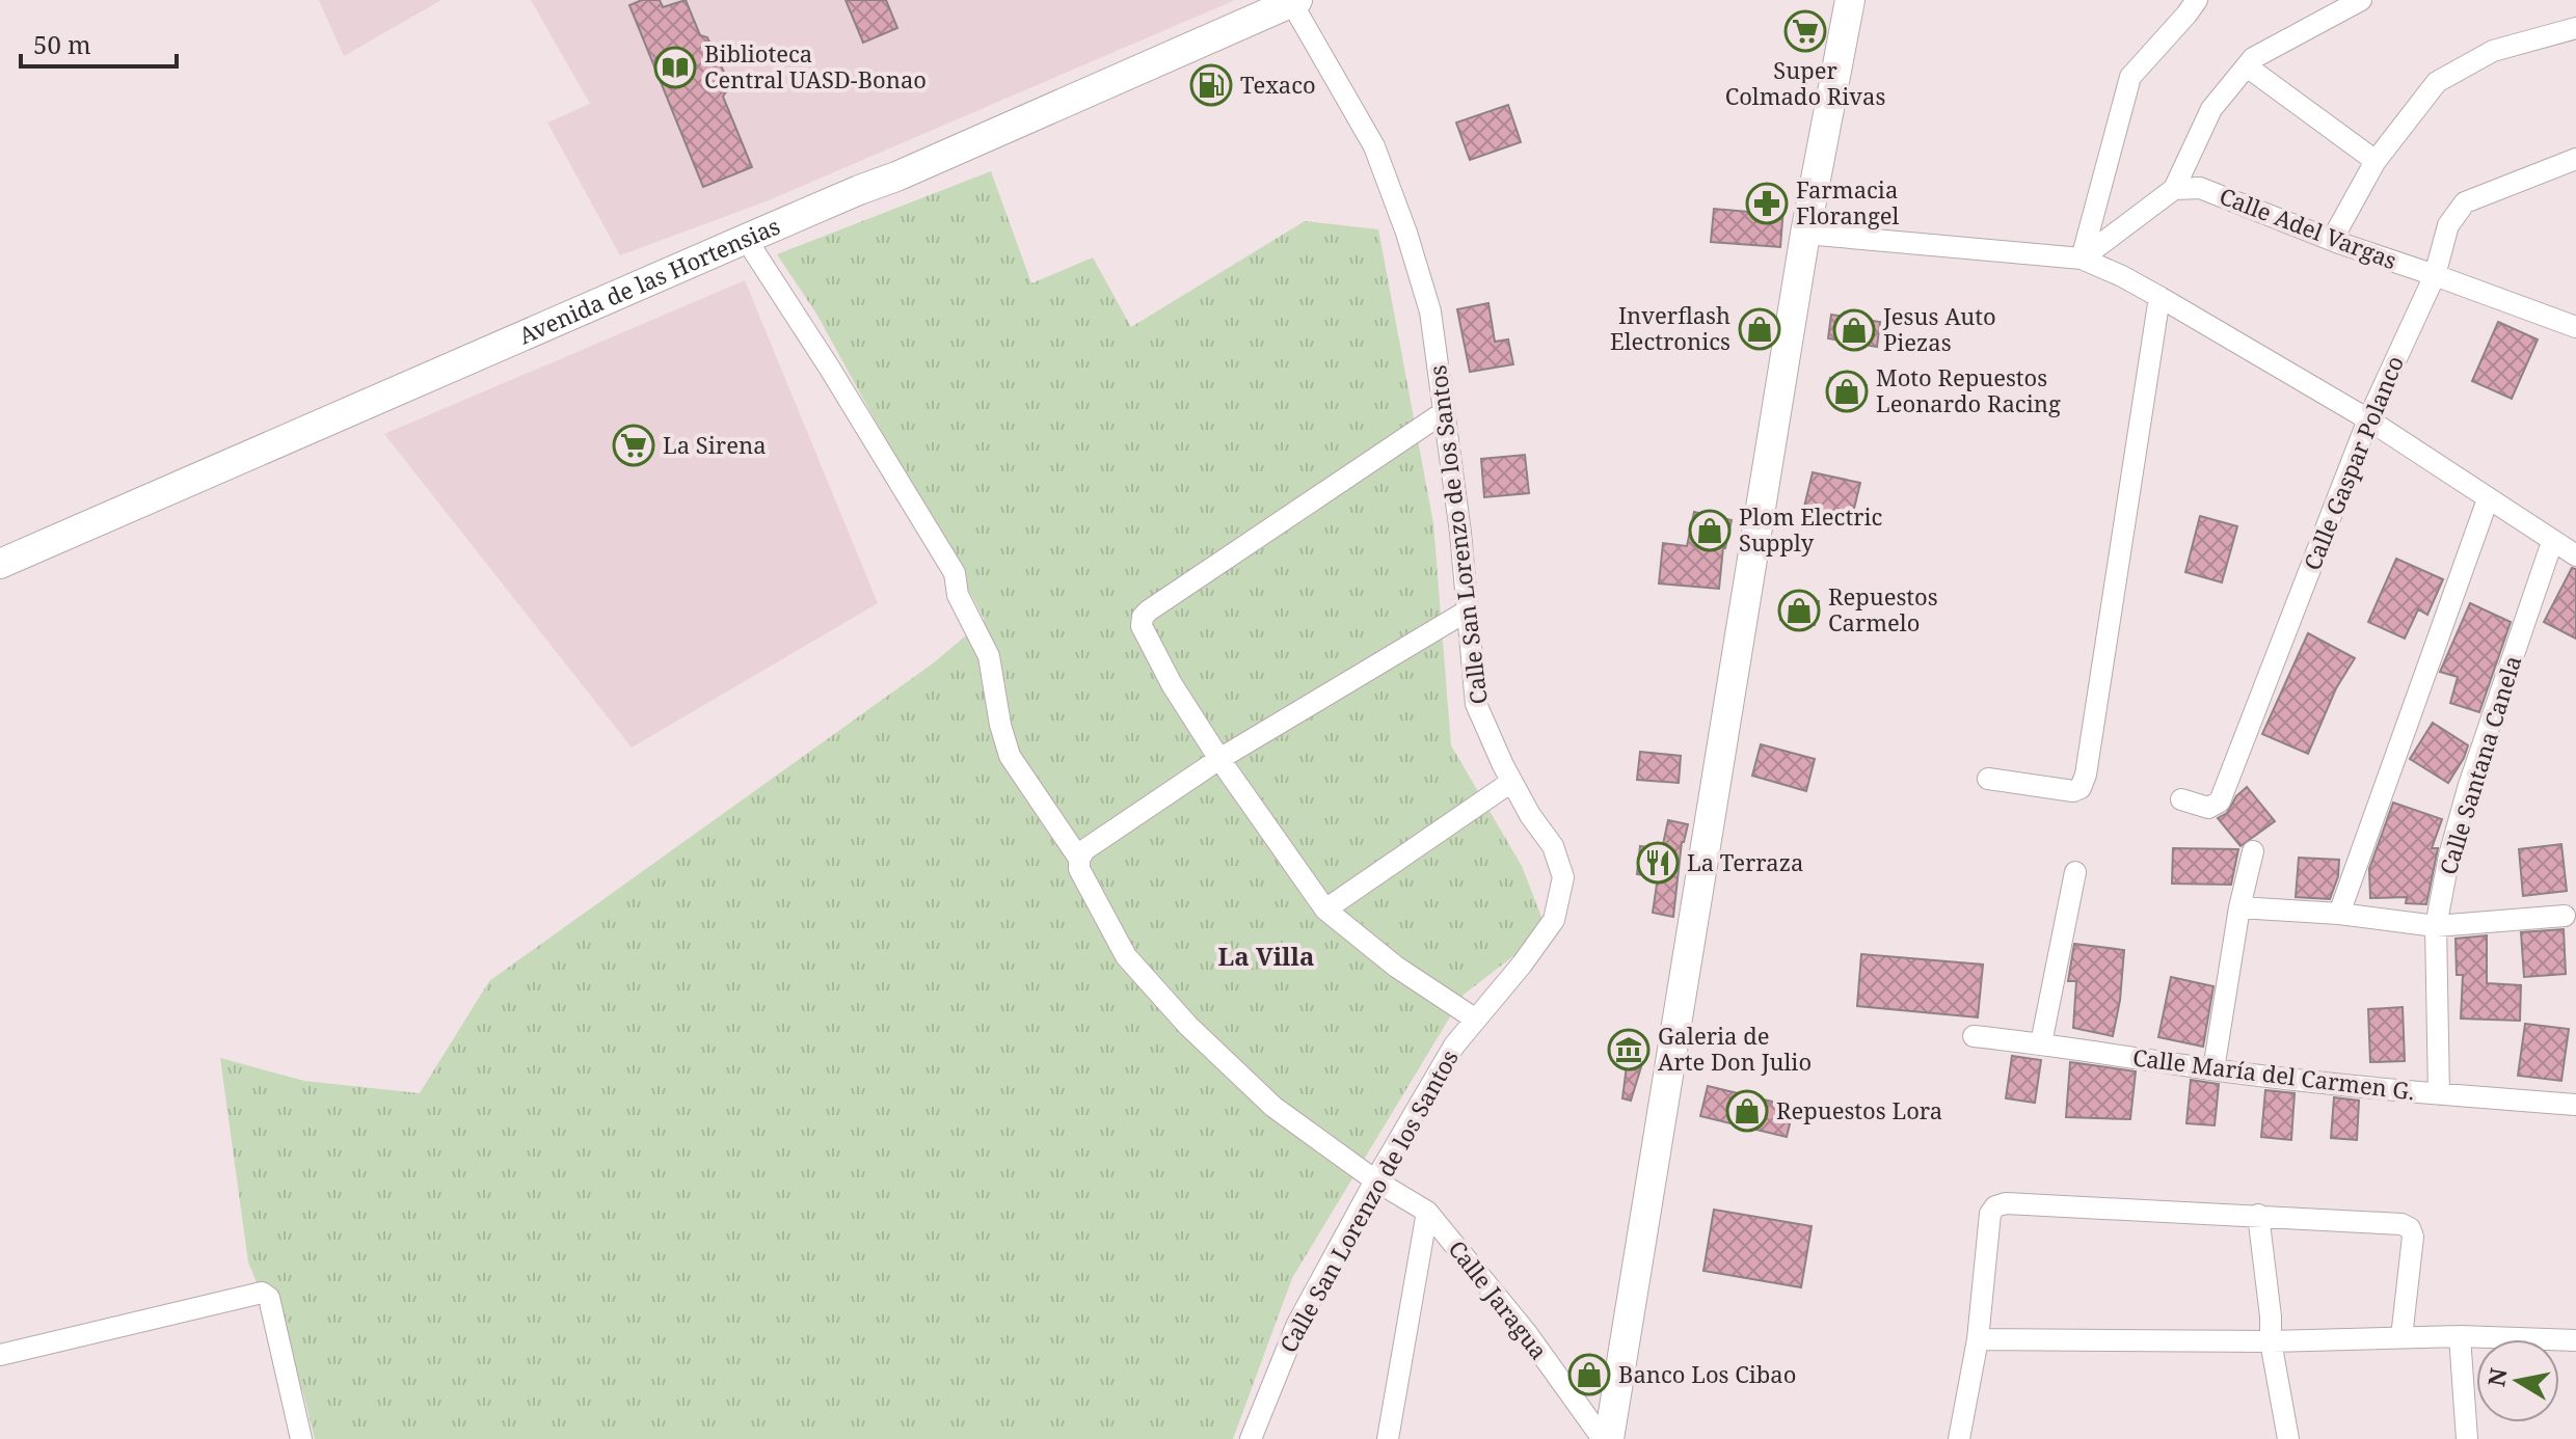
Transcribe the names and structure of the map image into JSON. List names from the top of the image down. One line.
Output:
{"streets":{"main road":["Avenida de las Hortensias"],"street":["Calle Adel Vargas","Calle Gaspar Polanco","Calle San Lorenzo de los Santos","Calle Santana Canela","Calle María del Carmen G.","Calle Jaragua"]},"crossings":[["Calle Adel Vargas","Calle Gaspar Polanco"],["Avenida de las Hortensias","Calle San Lorenzo de los Santos"],["Avenida de las Hortensias","Calle Jaragua"],["Calle San Lorenzo de los Santos","Calle Jaragua"],["Calle Santana Canela","Calle María del Carmen G."]],"districts":["La Villa"],"places":{"supermarket":["Super Colmado Rivas","La Sirena"],"library":["Biblioteca Central UASD-Bonao"],"fuel station":["Texaco"],"pharmacy":["Farmacia Florangel"],"shop":["Inverflash Electronics","Jesus Auto Piezas","Moto Repuestos Leonardo Racing","Plom Electric Supply","Repuestos Carmelo","Repuestos Lora","Banco Los Cibao"],"restaurant":["La Terraza"],"museum":["Galeria de Arte Don Julio"]},"scale_bar":"50 m","north":"left"}
